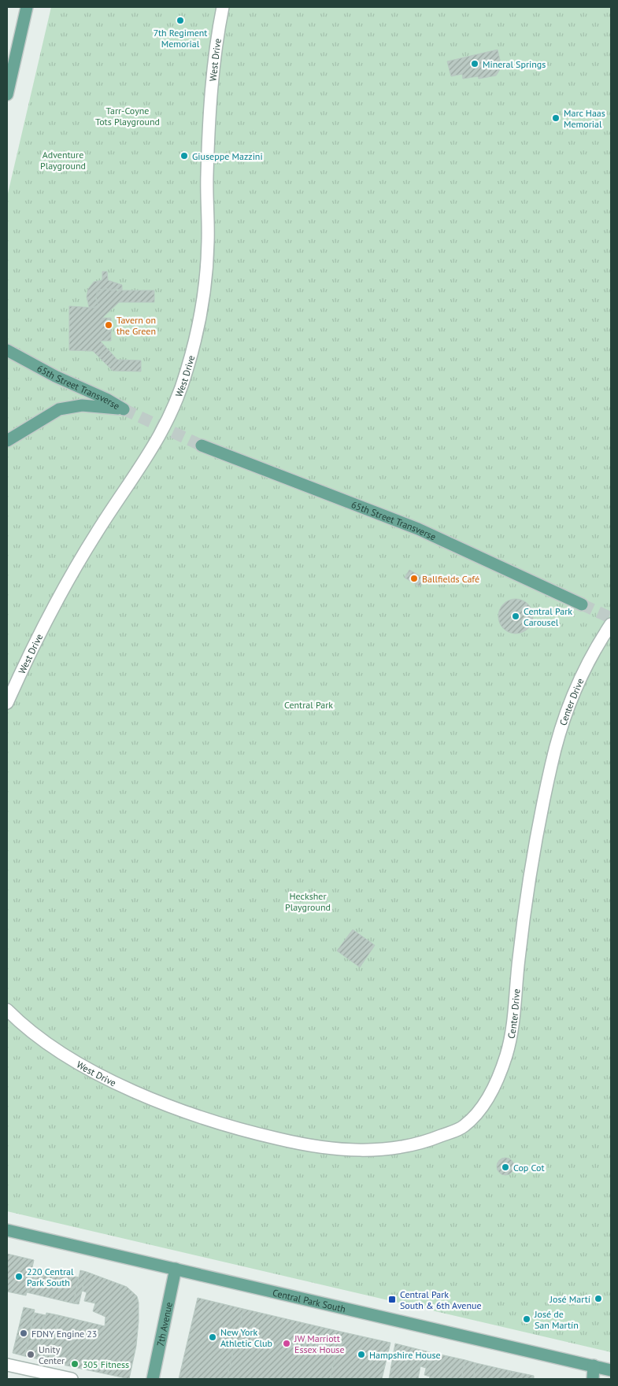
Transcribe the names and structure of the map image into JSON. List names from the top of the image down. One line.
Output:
{"streets":{"main road":["65th Street Transverse","Central Park South","7th Avenue"],"street":["West Drive","Center Drive"]},"crossings":[["West Drive","Center Drive"],["Central Park South","7th Avenue"]],"parks":["Tarr-Coyne Tots Playground","Adventure Playground","Central Park","Hecksher Playground"],"places":{"other":["7th Regiment Memorial","Mineral Springs","Marc Haas Memorial","Giuseppe Mazzini","Tavern on the Green","Ballfields Café","Central Park Carousel","Cop Cot","220 Central Park South","José Martí","José de San Martín","FDNY Engine 23","New York Athletic Club","JW Marriott Essex House","Unity Center","Hampshire House","305 Fitness"],"transit":["Central Park South & 6th Avenue"]}}
